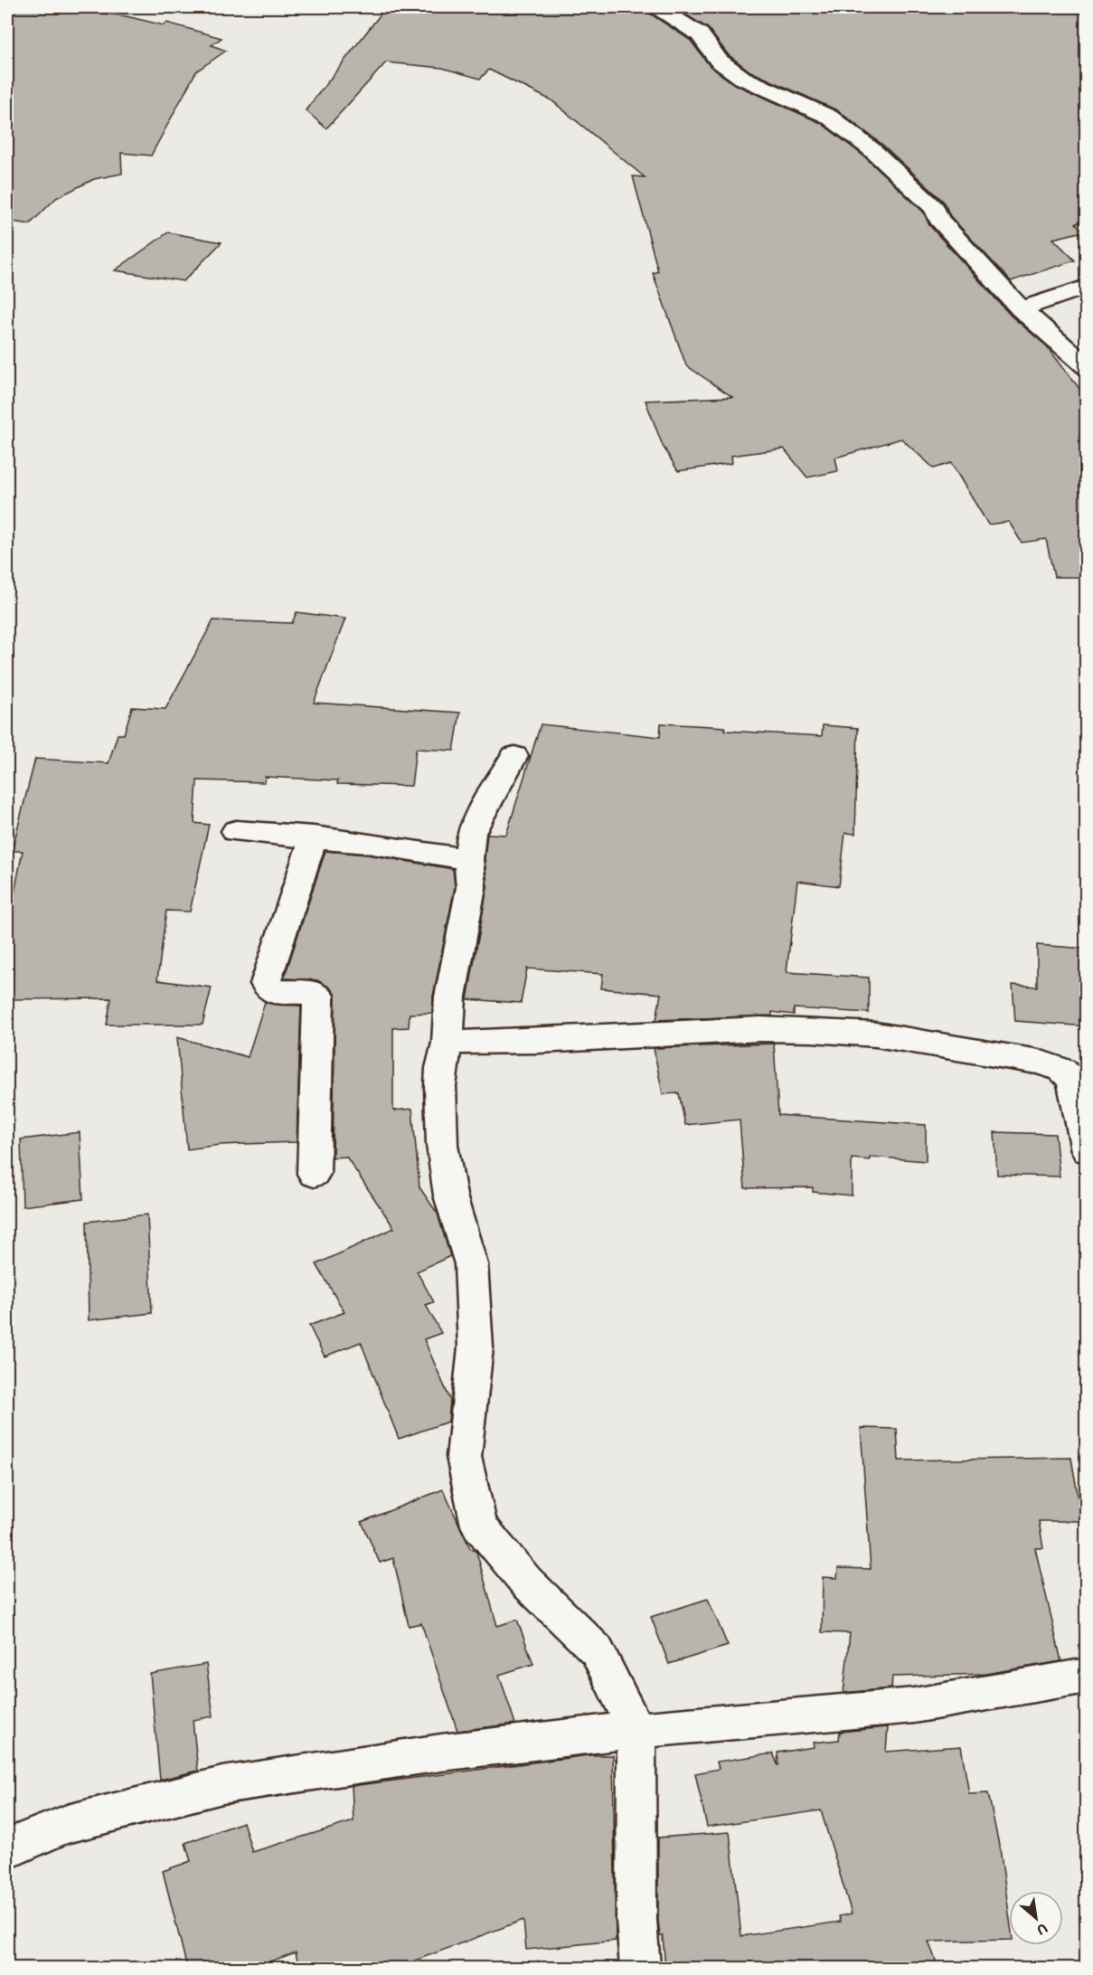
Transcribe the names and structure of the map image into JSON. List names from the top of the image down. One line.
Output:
{"north":"bottom right"}
